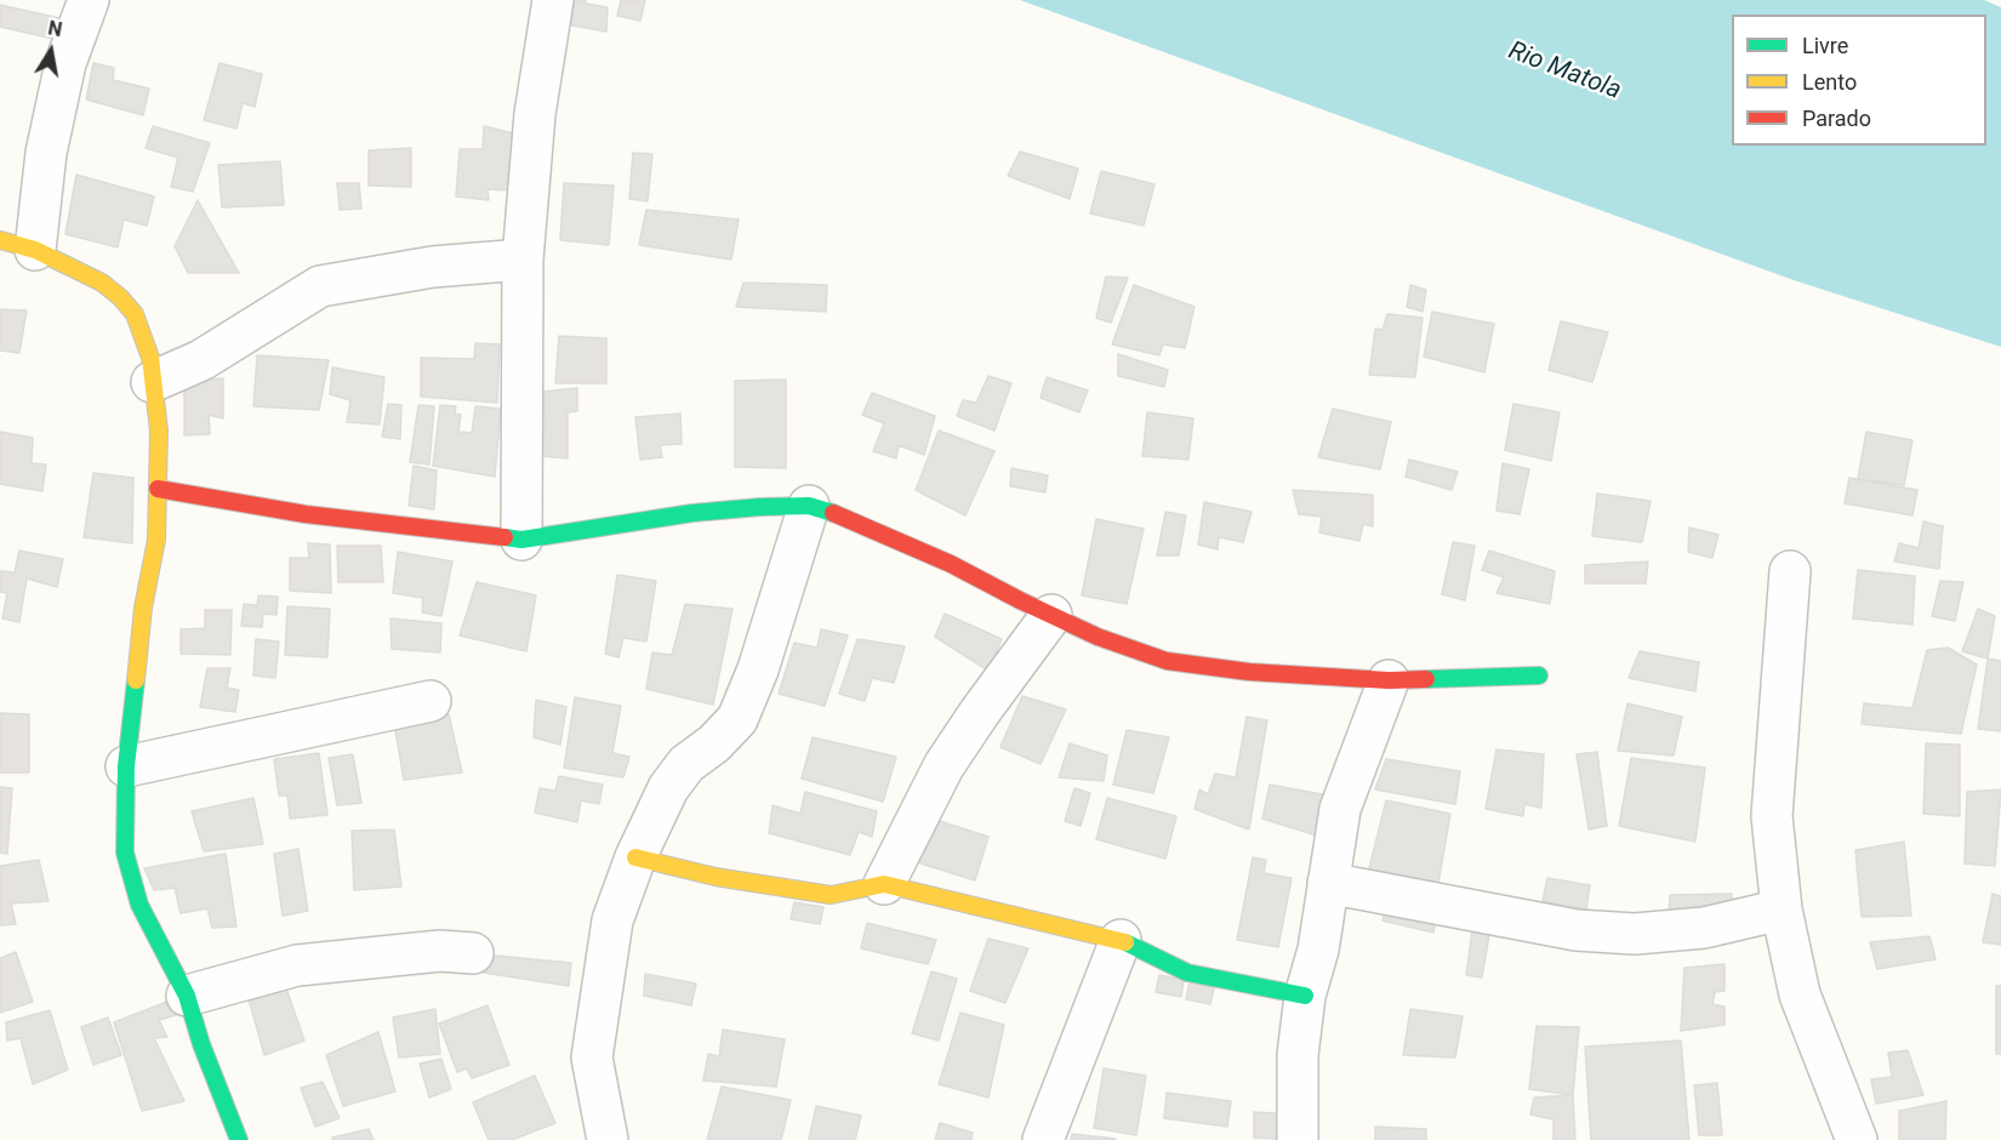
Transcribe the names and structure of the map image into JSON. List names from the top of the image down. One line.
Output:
{"water":["Rio Matola"],"legend":["Livre","Lento","Parado"],"north":"top"}
